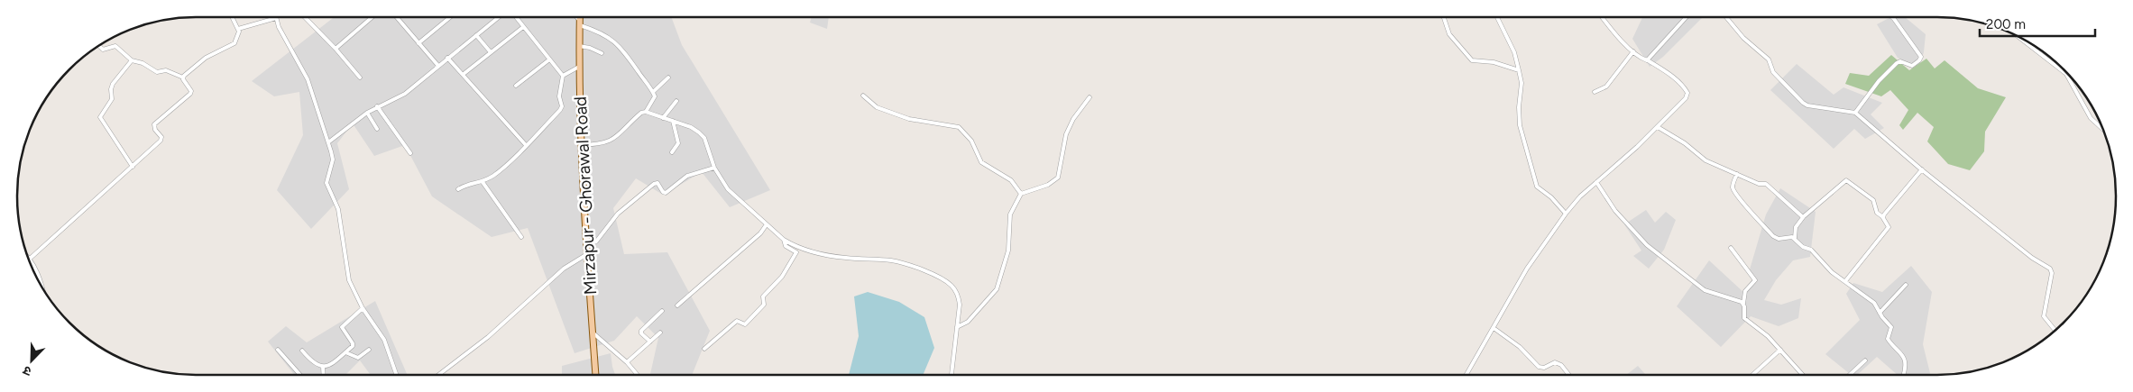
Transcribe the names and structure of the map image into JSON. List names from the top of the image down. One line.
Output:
{"streets":{"main road":["Mirzapur - Ghorawal Road"]},"scale_bar":"200 m","north":"bottom left"}
